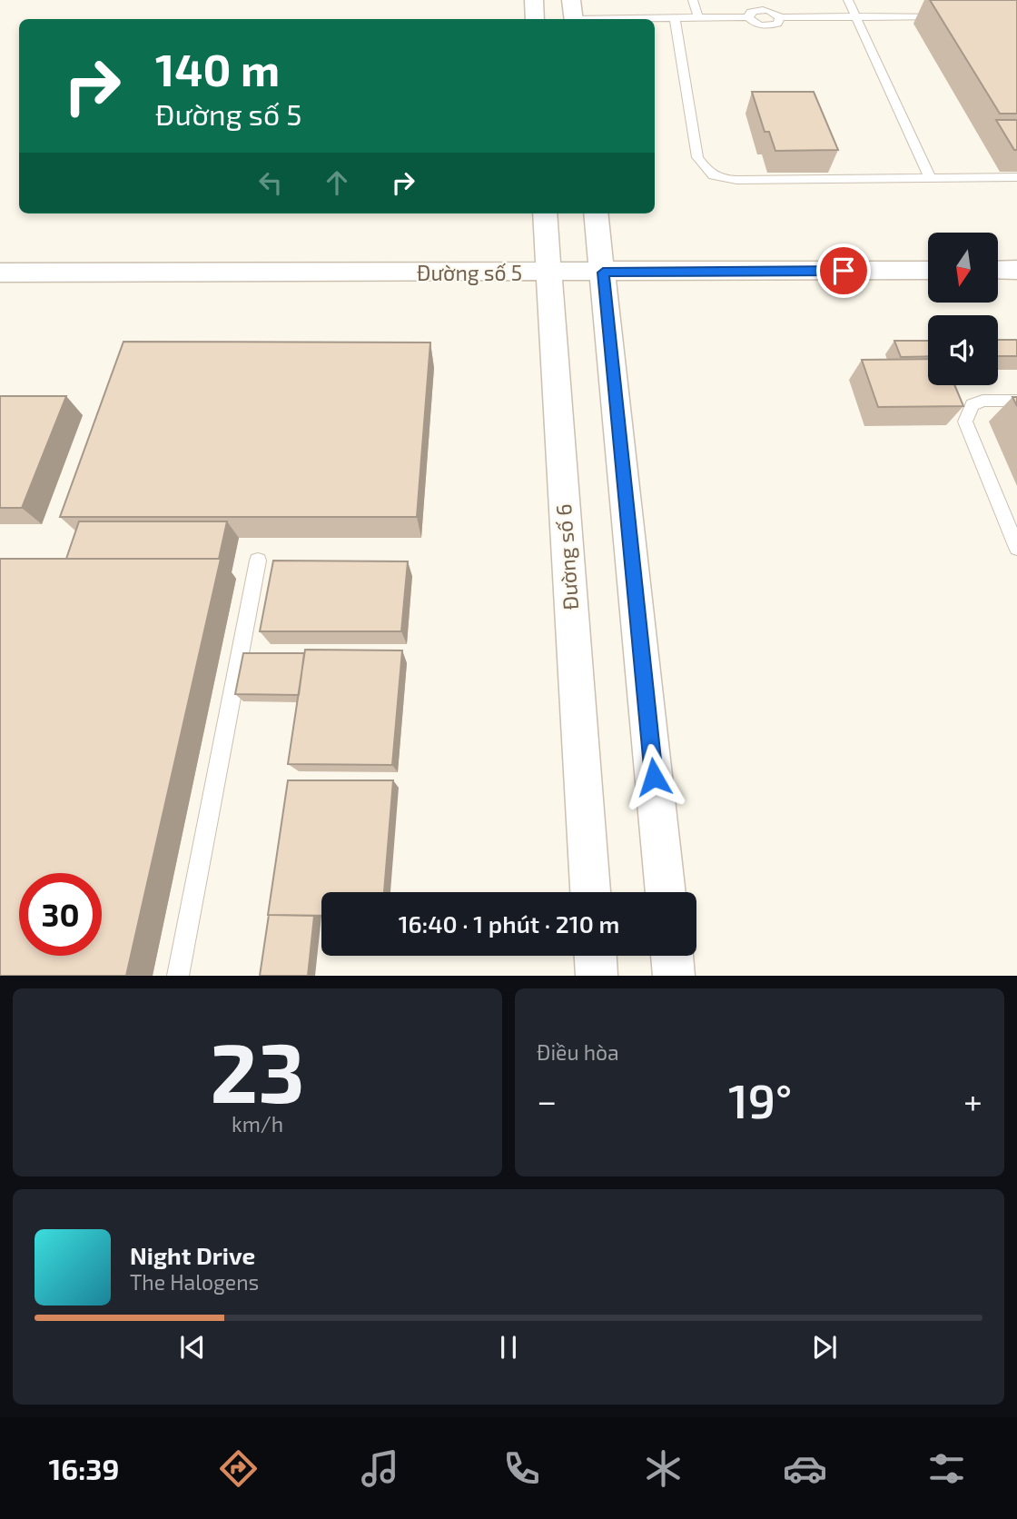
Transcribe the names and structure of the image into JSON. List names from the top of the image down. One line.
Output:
{"streets":{"street":["Đường số 5","Đường số 6"]},"crossings":[["Đường số 5","Đường số 6"]],"north":"bottom","page":{"turn":["140 m","Đường số 5"],"limit":"30","trip":"16:40 · 1 phút · 210 m","tile":[["23","km/h"],"Điều hòa"],"heat":["−","19°","+"],"song":["Night Drive","The Halogens"],"tabs":"16:39"}}
